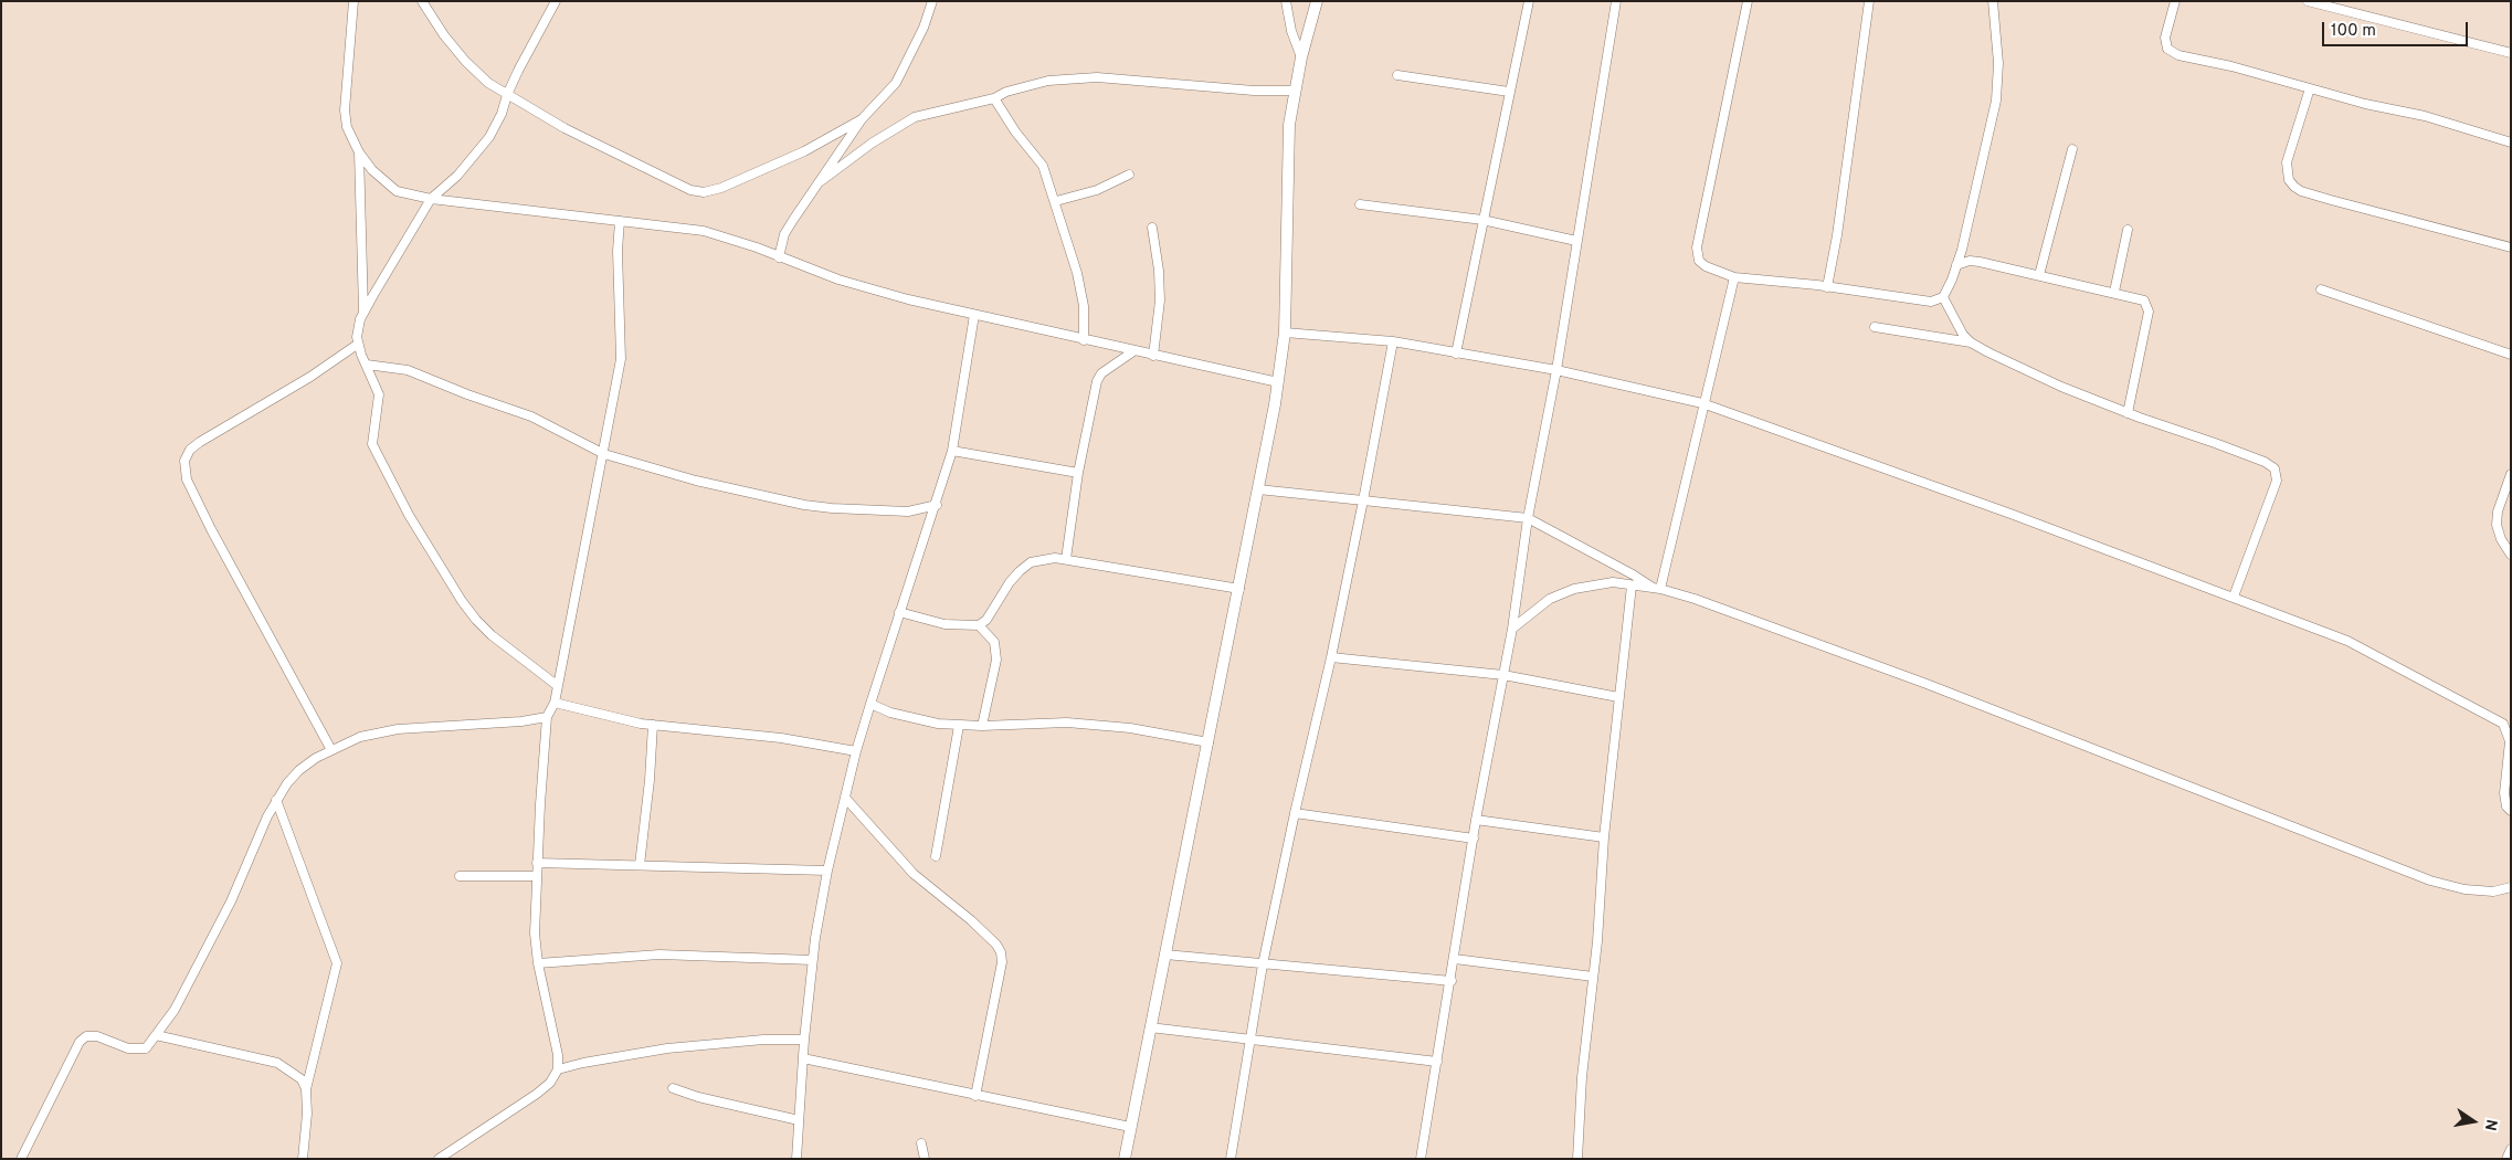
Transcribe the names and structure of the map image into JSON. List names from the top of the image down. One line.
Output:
{"scale_bar":"100 m","north":"right"}
